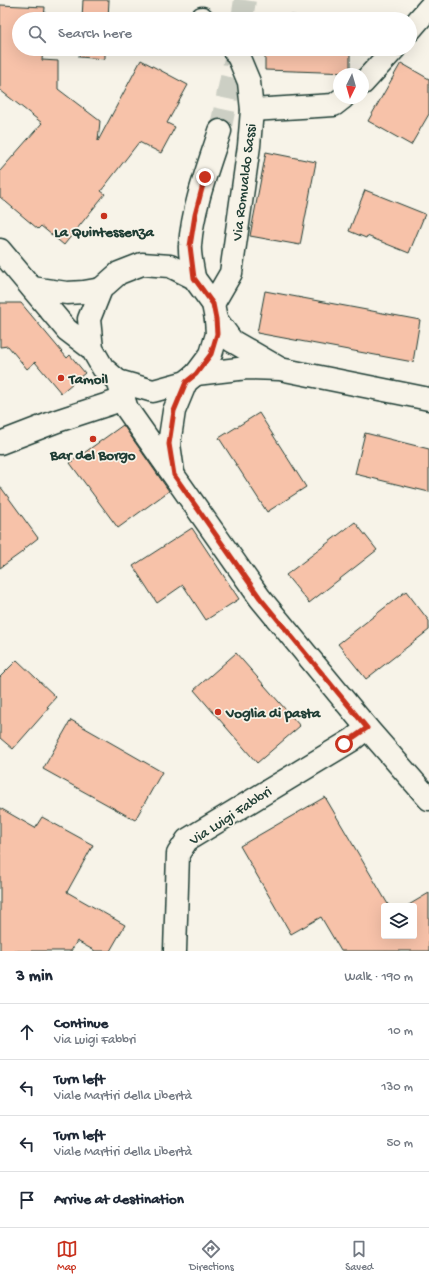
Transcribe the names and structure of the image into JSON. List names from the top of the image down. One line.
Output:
{"streets":{"main road":["Via Romualdo Sassi","Via Luigi Fabbri"]},"places":["La Quintessenza","Tamoil","Bar del Borgo","Voglia di pasta"],"north":"bottom","page":{"search":"Search here","heading":["3 min","Walk · 190 m"],"list":[["Continue","Via Luigi Fabbri","10 m"],["Turn left","Viale Martiri della Libertà","130 m"],["Turn left","Viale Martiri della Libertà","50 m"],"Arrive at destination"],"nav":["Map","Directions","Saved"]}}
